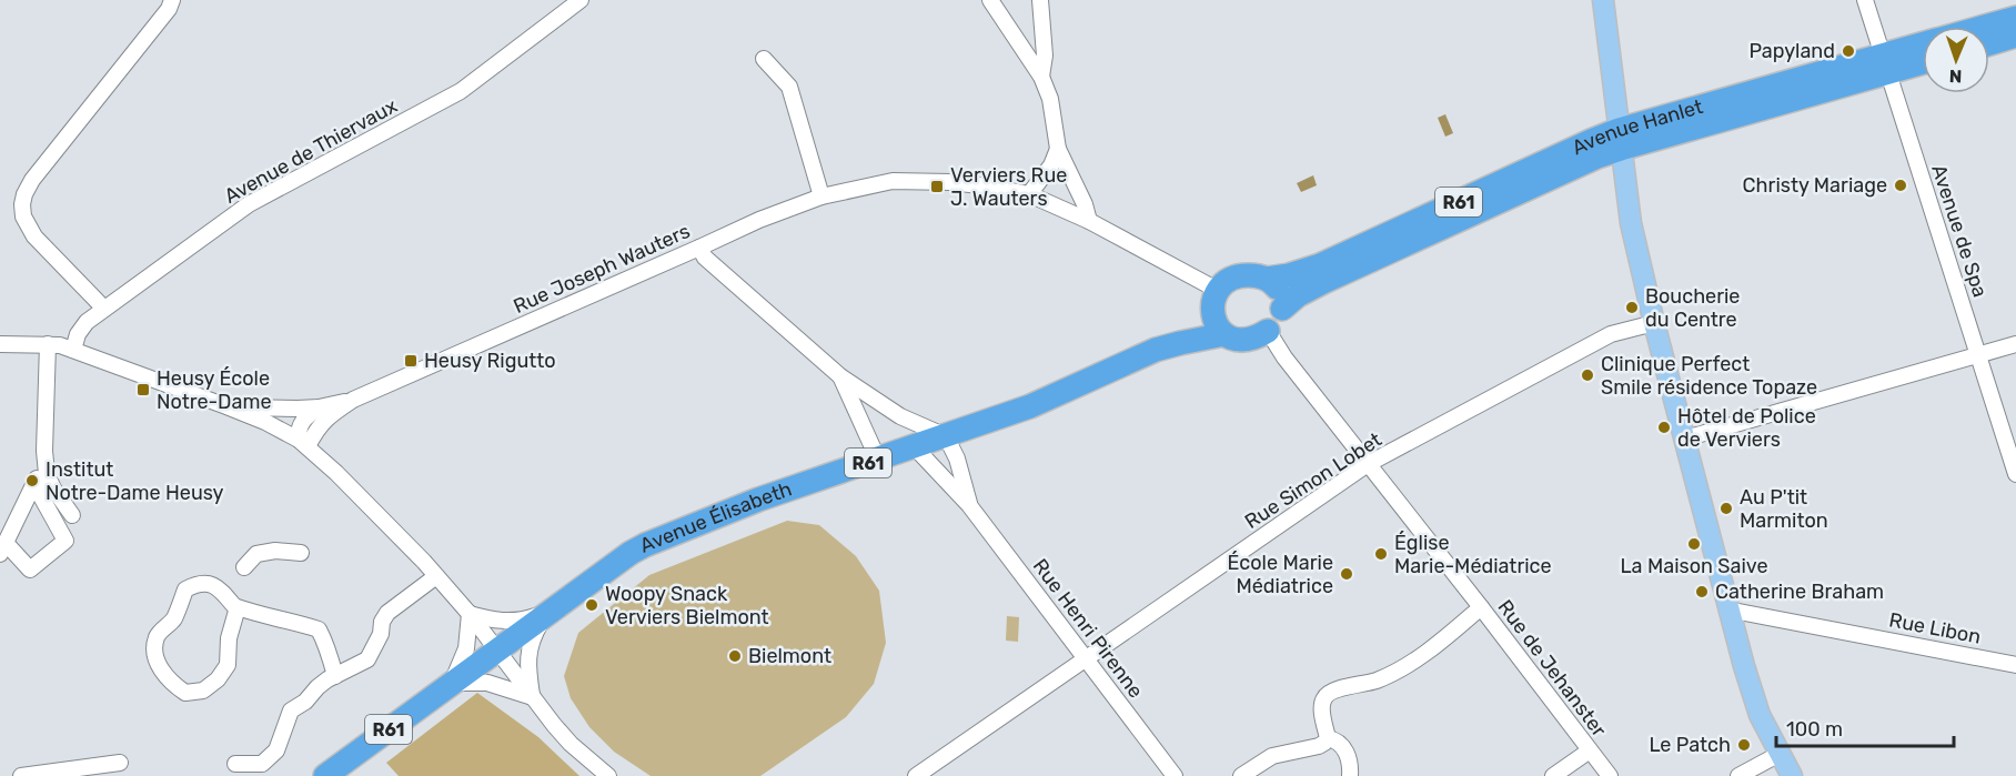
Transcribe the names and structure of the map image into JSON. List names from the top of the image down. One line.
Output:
{"streets":{"highway":["Avenue Hanlet","R61","Avenue Élisabeth"],"street":["Avenue de Thiervaux","Avenue de Spa","Rue Joseph Wauters","Rue Simon Lobet","Rue Henri Pirenne","Rue Libon","Rue de Jehanster"]},"crossings":[["Avenue Hanlet","R61"],["Avenue Hanlet","Avenue de Spa"],["Avenue Hanlet","Rue Joseph Wauters"],["Avenue Hanlet","Avenue Élisabeth"],["Avenue Hanlet","Rue de Jehanster"],["R61","Rue Joseph Wauters"],["R61","Avenue Élisabeth"],["R61","Rue de Jehanster"],["Rue Joseph Wauters","Avenue Élisabeth"],["Rue Joseph Wauters","Rue de Jehanster"],["Rue Simon Lobet","Rue Henri Pirenne"],["Rue Simon Lobet","Rue de Jehanster"],["Avenue Élisabeth","Rue Henri Pirenne"],["Avenue Élisabeth","Rue de Jehanster"]],"places":{"other":["Papyland","Christy Mariage","Boucherie du Centre","Clinique Perfect Smile résidence Topaze","Hôtel de Police de Verviers","Institut Notre-Dame Heusy","Au P'tit Marmiton","La Maison Saive","Église Marie-Médiatrice","École Marie Médiatrice","Catherine Braham","Woopy Snack Verviers Bielmont","Bielmont","Le Patch"],"transit":["Verviers Rue J. Wauters","Heusy Rigutto","Heusy École Notre-Dame"]},"scale_bar":"100 m","north":"bottom"}
